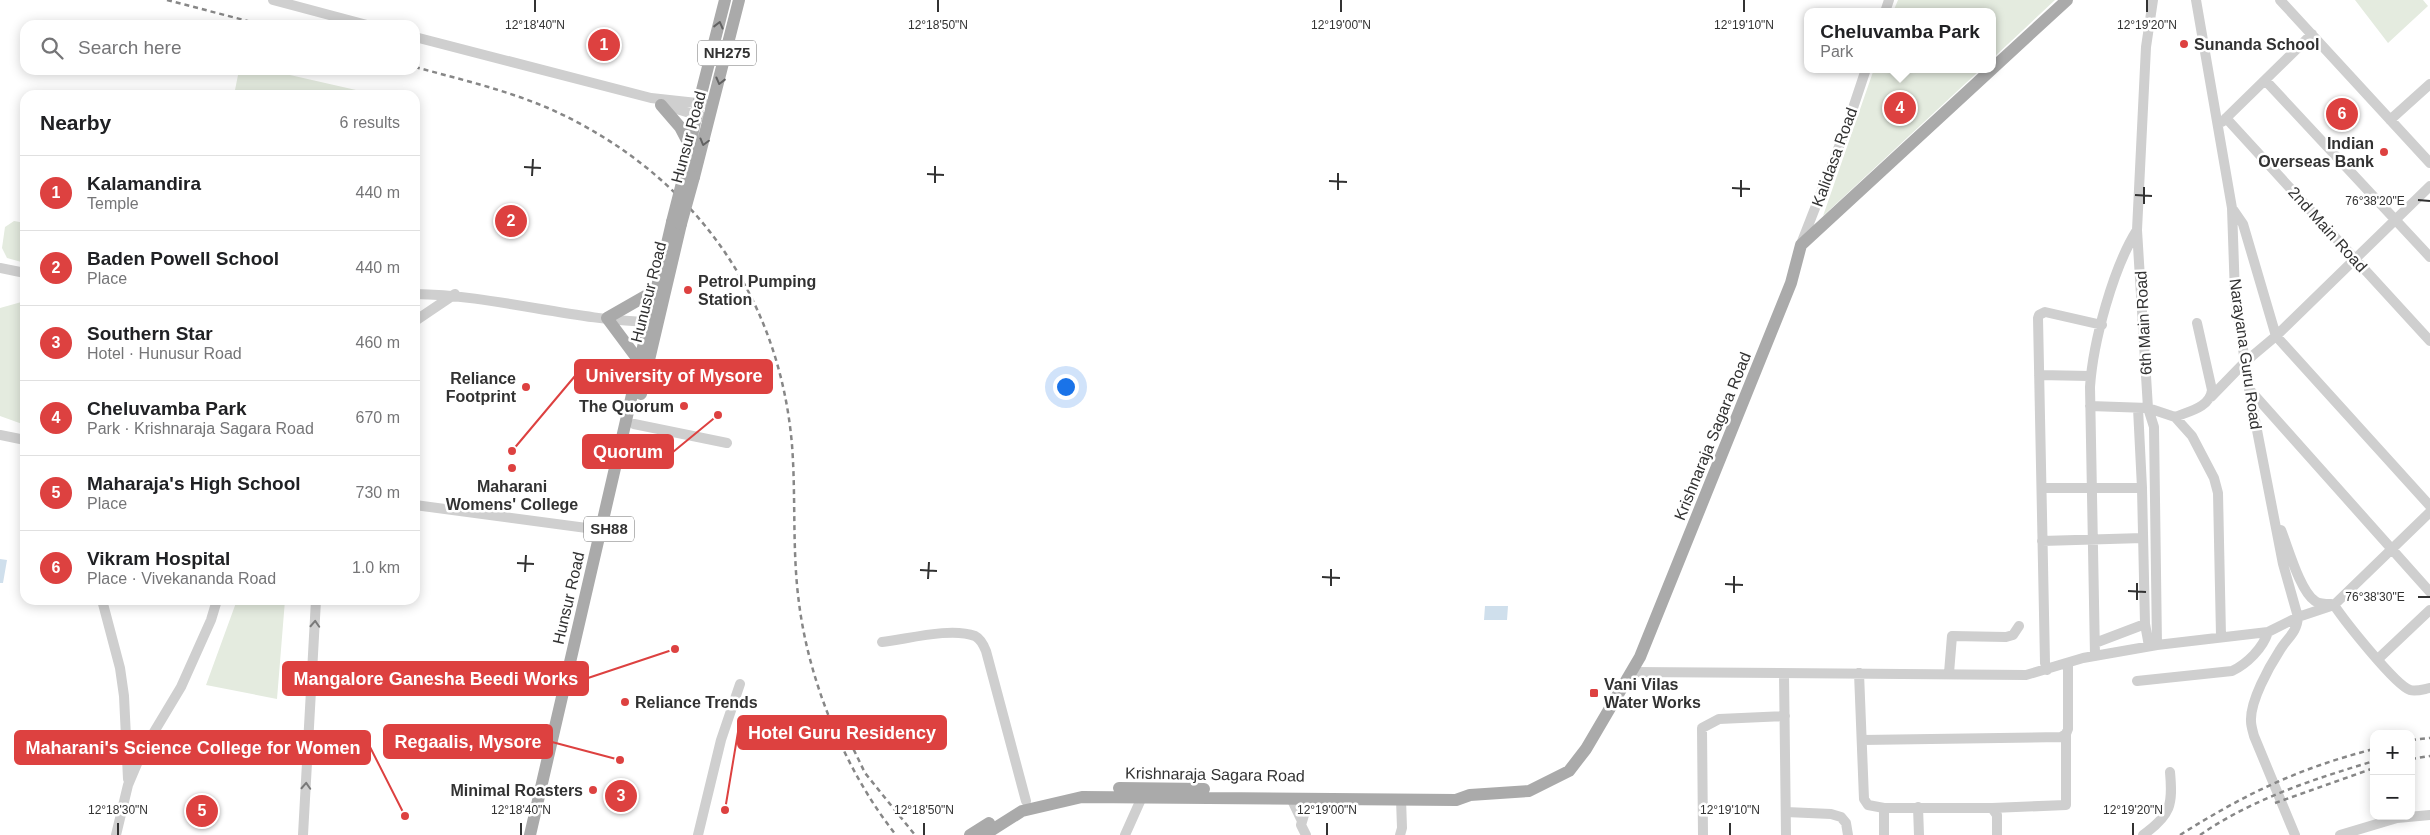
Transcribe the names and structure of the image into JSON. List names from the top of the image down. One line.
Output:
{"streets":{"main road":["NH275","Hunsur Road","Hunusur Road","Krishnaraja Sagara Road","SH88"],"street":["Kalidasa Road","2nd Main Road","6th Main Road","Narayana Guru Road"]},"crossings":[["Hunsur Road","Hunusur Road"],["Kalidasa Road","Krishnaraja Sagara Road"]],"places":{"other":["Sunanda School","Indian Overseas Bank","Petrol Pumping Station","Reliance Footprint","The Quorum","Quorum","University of Mysore","Maharani Womens' College","Mangalore Ganesha Beedi Works","Reliance Trends","Regaalis, Mysore","Minimal Roasters","Hotel Guru Residency","Maharani's Science College for Women"],"transit":["Vani Vilas Water Works"]},"page":{"popup":["Cheluvamba Park","Park"],"search":"Search here","pins":["1","4","6","2","3","5"],"heading":["Nearby","6 results"],"list":[{"mark":"1","name":"Kalamandira","note":"Temple","value":"440 m"},{"mark":"2","name":"Baden Powell School","note":"Place","value":"440 m"},{"mark":"3","name":"Southern Star","note":"Hotel · Hunusur Road","value":"460 m"},{"mark":"4","name":"Cheluvamba Park","note":"Park · Krishnaraja Sagara Road","value":"670 m"},{"mark":"5","name":"Maharaja's High School","note":"Place","value":"730 m"},{"mark":"6","name":"Vikram Hospital","note":"Place · Vivekananda Road","value":"1.0 km"}],"map_buttons":["+","−"]},"coordinates":["12°19'20\"N","12°18'40\"N","12°18'50\"N","12°19'00\"N","12°19'10\"N","76°38'20\"E","76°38'30\"E","12°18'30\"N"]}
